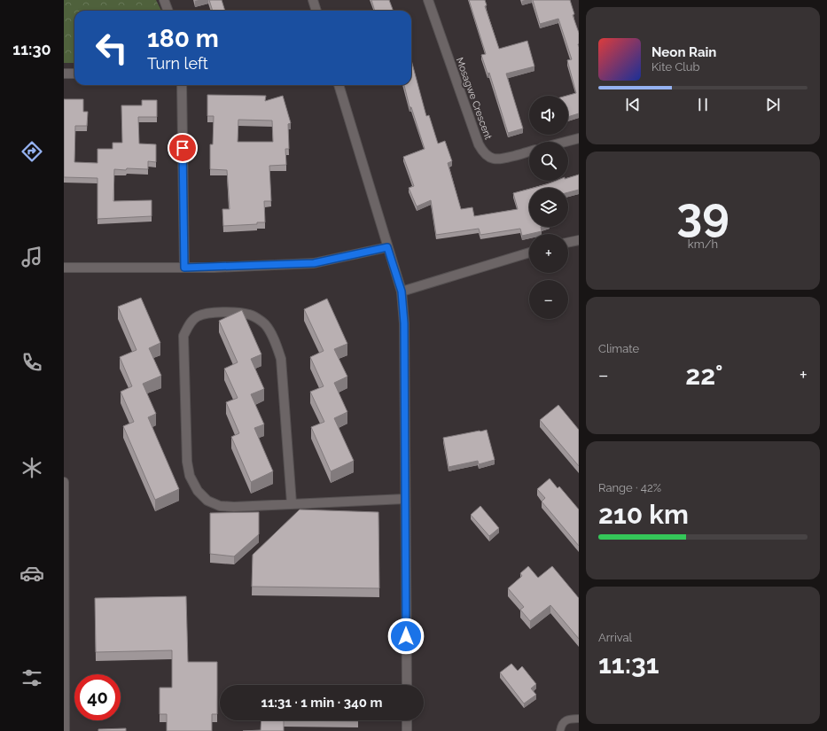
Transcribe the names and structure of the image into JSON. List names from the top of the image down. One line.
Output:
{"streets":{"street":["Mosagwe Crescent"]},"page":{"tabs":"11:30","turn":["180 m","Turn left"],"song":["Neon Rain","Kite Club"],"map_buttons":["+","−"],"tile":[["39","km/h"],"Climate",["Range · 42%","210 km"],["Arrival","11:31"]],"heat":["−","22°","+"],"limit":"40","trip":"11:31 · 1 min · 340 m"}}
